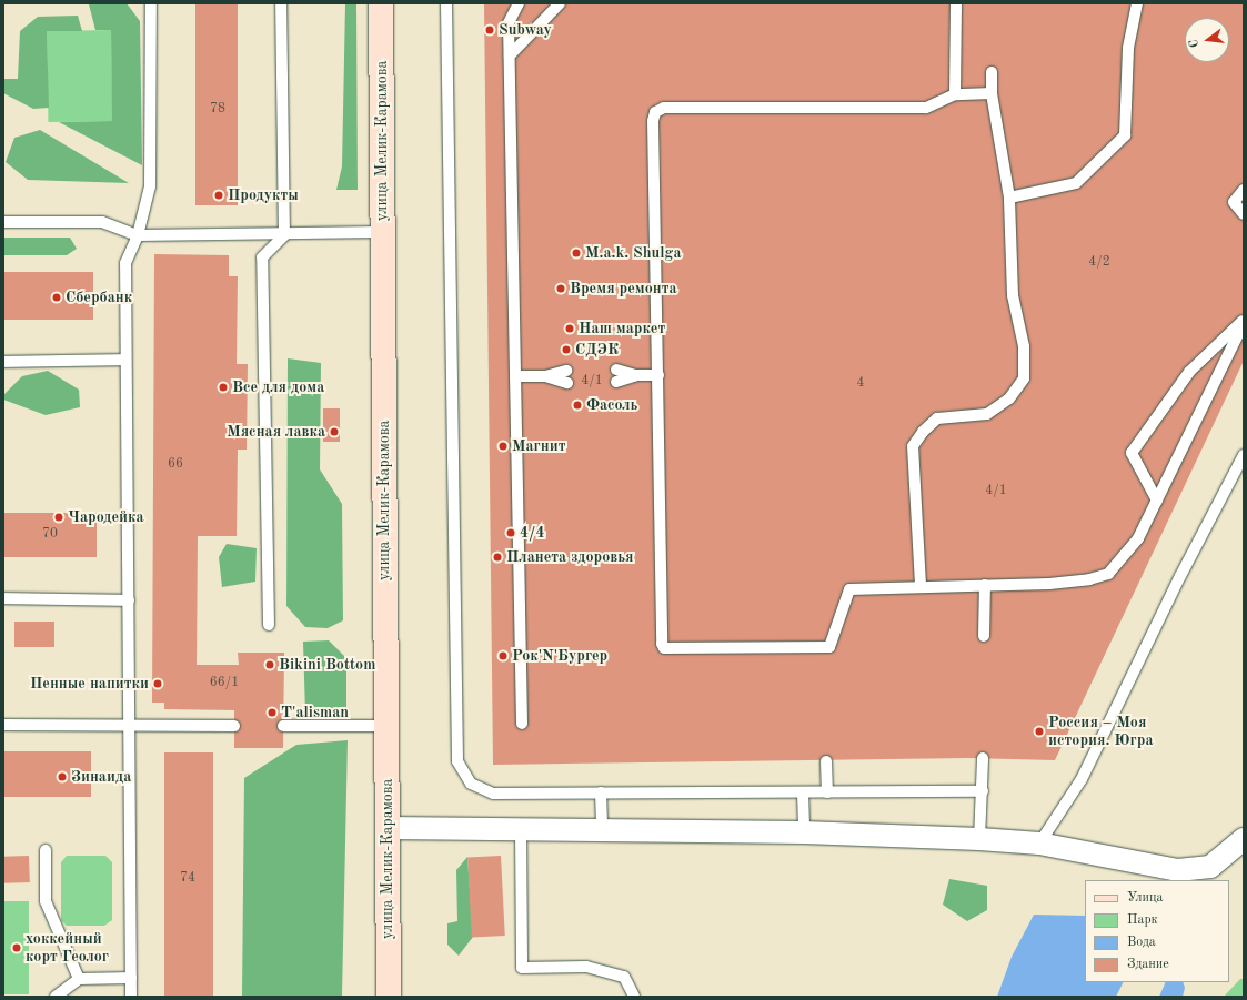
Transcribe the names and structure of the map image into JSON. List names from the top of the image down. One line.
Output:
{"streets":{"main road":["улица Мелик-Карамова"]},"places":["Subway","Продукты","М.a.k. Shulga","Время ремонта","Сбербанк","Наш маркет","СДЭК","Все для дома","Фасоль","Мясная лавка","Магнит","Чародейка","4/4","Планета здоровья","Рок'N'Бургер","Bikini Bottom","Пенные напитки","T'alisman","Россия – Моя история. Югра","Зинаида","хоккейный корт Геолог"],"house_numbers":["78","4/2","4/1","4","66","4/1","70","66/1","74"],"legend":["Улица","Парк","Вода","Здание"],"north":"left"}
